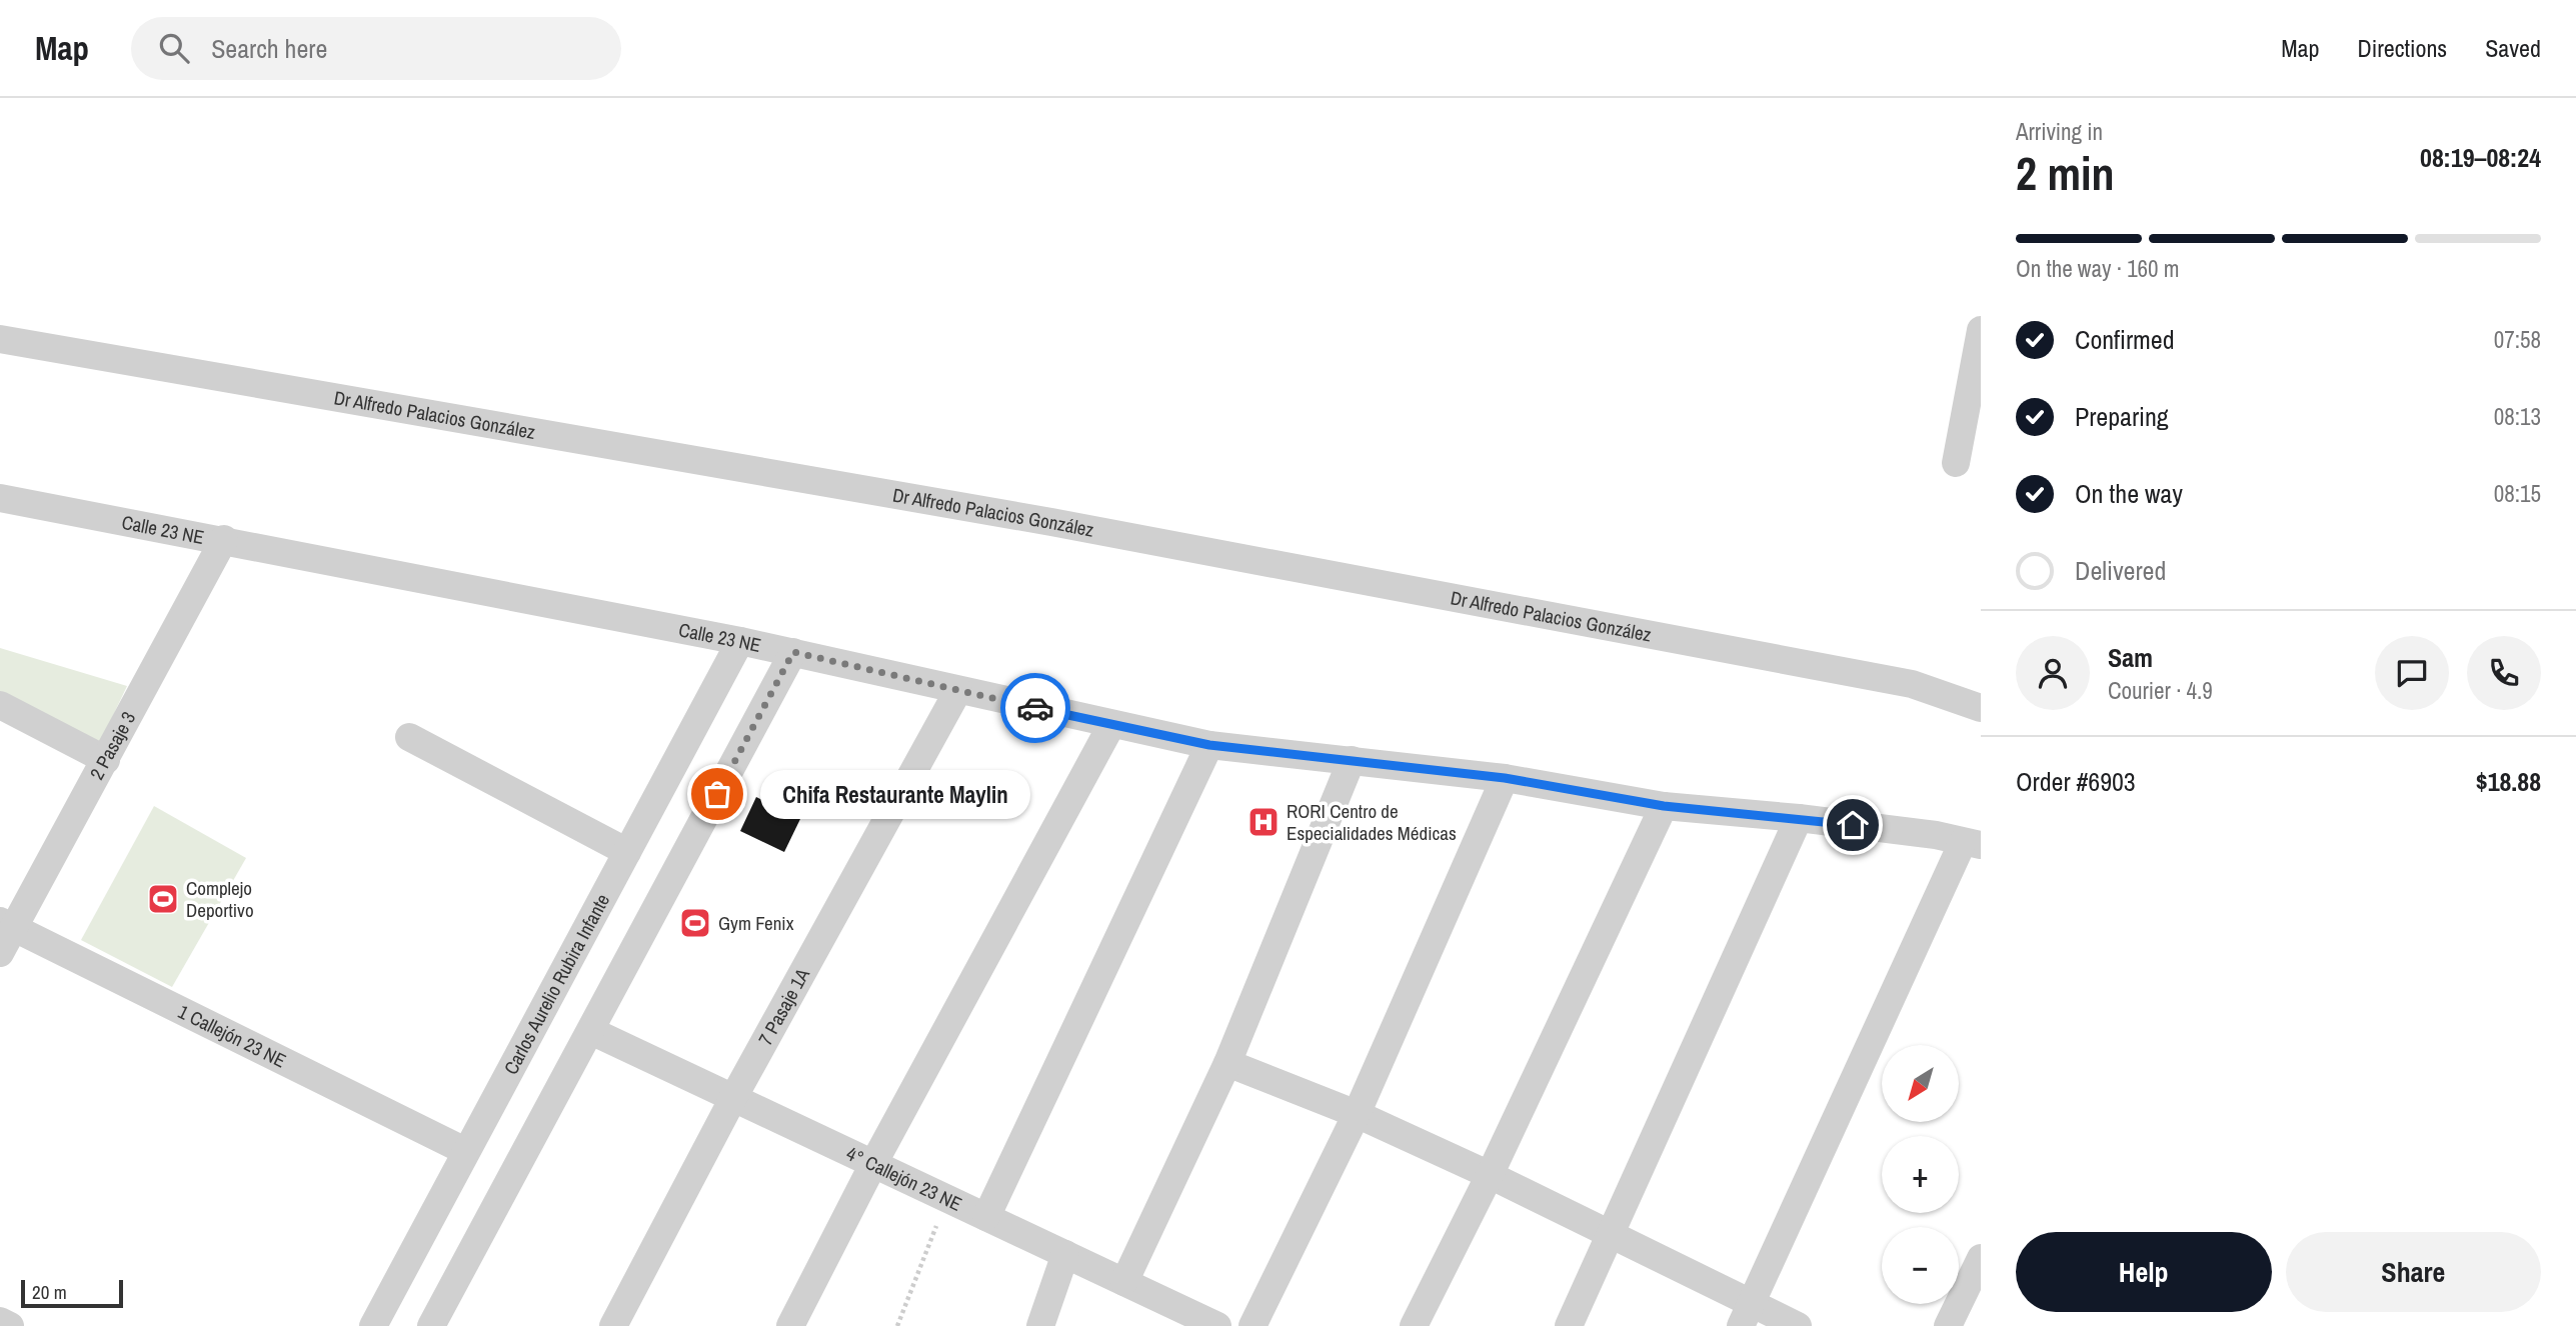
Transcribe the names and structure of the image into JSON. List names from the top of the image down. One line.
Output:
{"streets":{"street":["Dr Alfredo Palacios González","Calle 23 NE","2 Pasaje 3","Carlos Aurelio Rubira Infante","7 Pasaje 1A","1 Callejón 23 NE","4° Callejón 23 NE"]},"crossings":[["Calle 23 NE","2 Pasaje 3"],["Calle 23 NE","Carlos Aurelio Rubira Infante"],["Calle 23 NE","7 Pasaje 1A"],["2 Pasaje 3","1 Callejón 23 NE"],["Carlos Aurelio Rubira Infante","1 Callejón 23 NE"],["7 Pasaje 1A","4° Callejón 23 NE"]],"places":{"other":["Chifa Restaurante Maylin"],"hospital":["RORI Centro de Especialidades Médicas"],"sports":["Complejo Deportivo","Gym Fenix"]},"scale_bar":"20 m","north":"bottom left","page":{"header":"Map","search":"Search here","nav":["Map","Directions","Saved"],"heading":["2 min","Arriving in","08:19–08:24"],"panel":["Sam","Courier · 4.9","Order #6903","$18.88"],"bar":"On the way · 160 m","list":[["Confirmed","07:58"],["Preparing","08:13"],["On the way","08:15"],"Delivered"],"bubble":"Chifa Restaurante Maylin","map_buttons":["+","−"],"buttons":["Help","Share"],"scale":"20 m"}}
